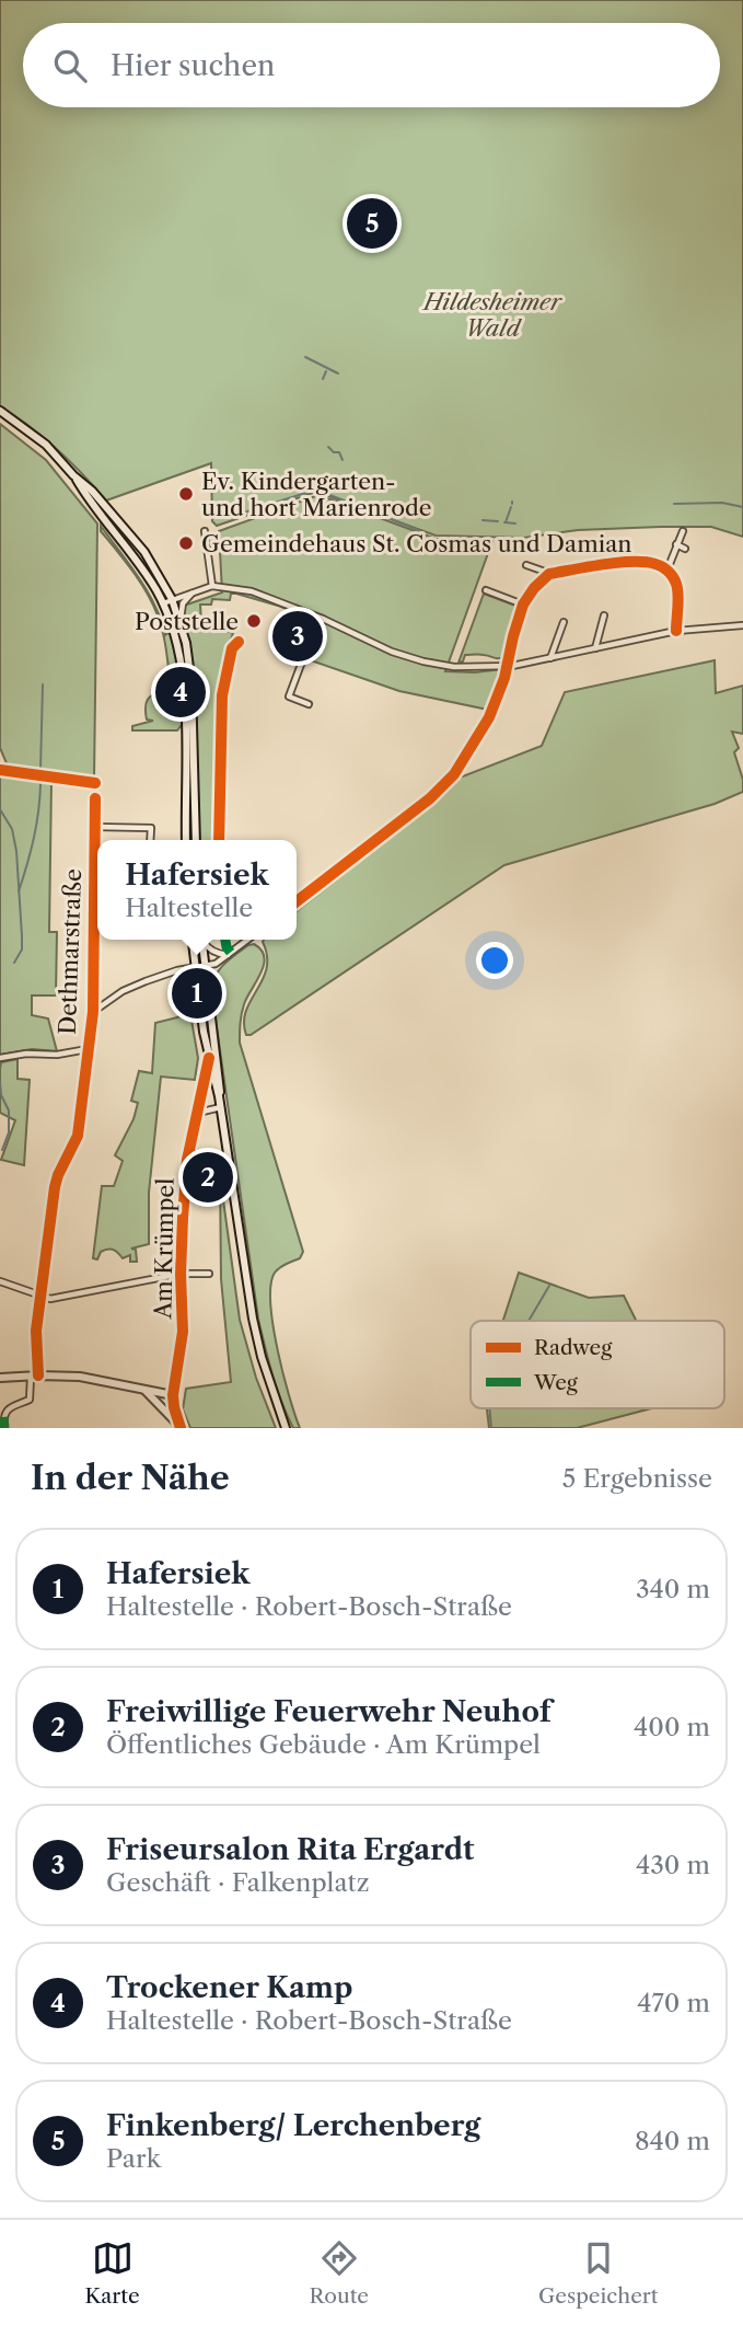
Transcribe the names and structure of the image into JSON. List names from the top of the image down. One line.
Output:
{"streets":{"street":["Dethmarstraße","Am Krümpel"]},"parks":["Hildesheimer Wald"],"places":["Ev. Kindergarten- und hort Marienrode","Gemeindehaus St. Cosmas und Damian","Poststelle"],"legend":["Radweg","Weg"],"page":{"search":"Hier suchen","pins":["5","3","4","1","2"],"popup":["Hafersiek","Haltestelle"],"heading":["In der Nähe","5 Ergebnisse"],"list":[{"mark":"1","name":"Hafersiek","note":"Haltestelle · Robert-Bosch-Straße","value":"340 m"},{"mark":"2","name":"Freiwillige Feuerwehr Neuhof","note":"Öffentliches Gebäude · Am Krümpel","value":"400 m"},{"mark":"3","name":"Friseursalon Rita Ergardt","note":"Geschäft · Falkenplatz","value":"430 m"},{"mark":"4","name":"Trockener Kamp","note":"Haltestelle · Robert-Bosch-Straße","value":"470 m"},{"mark":"5","name":"Finkenberg/ Lerchenberg","note":"Park","value":"840 m"}],"nav":["Karte","Route","Gespeichert"]}}
